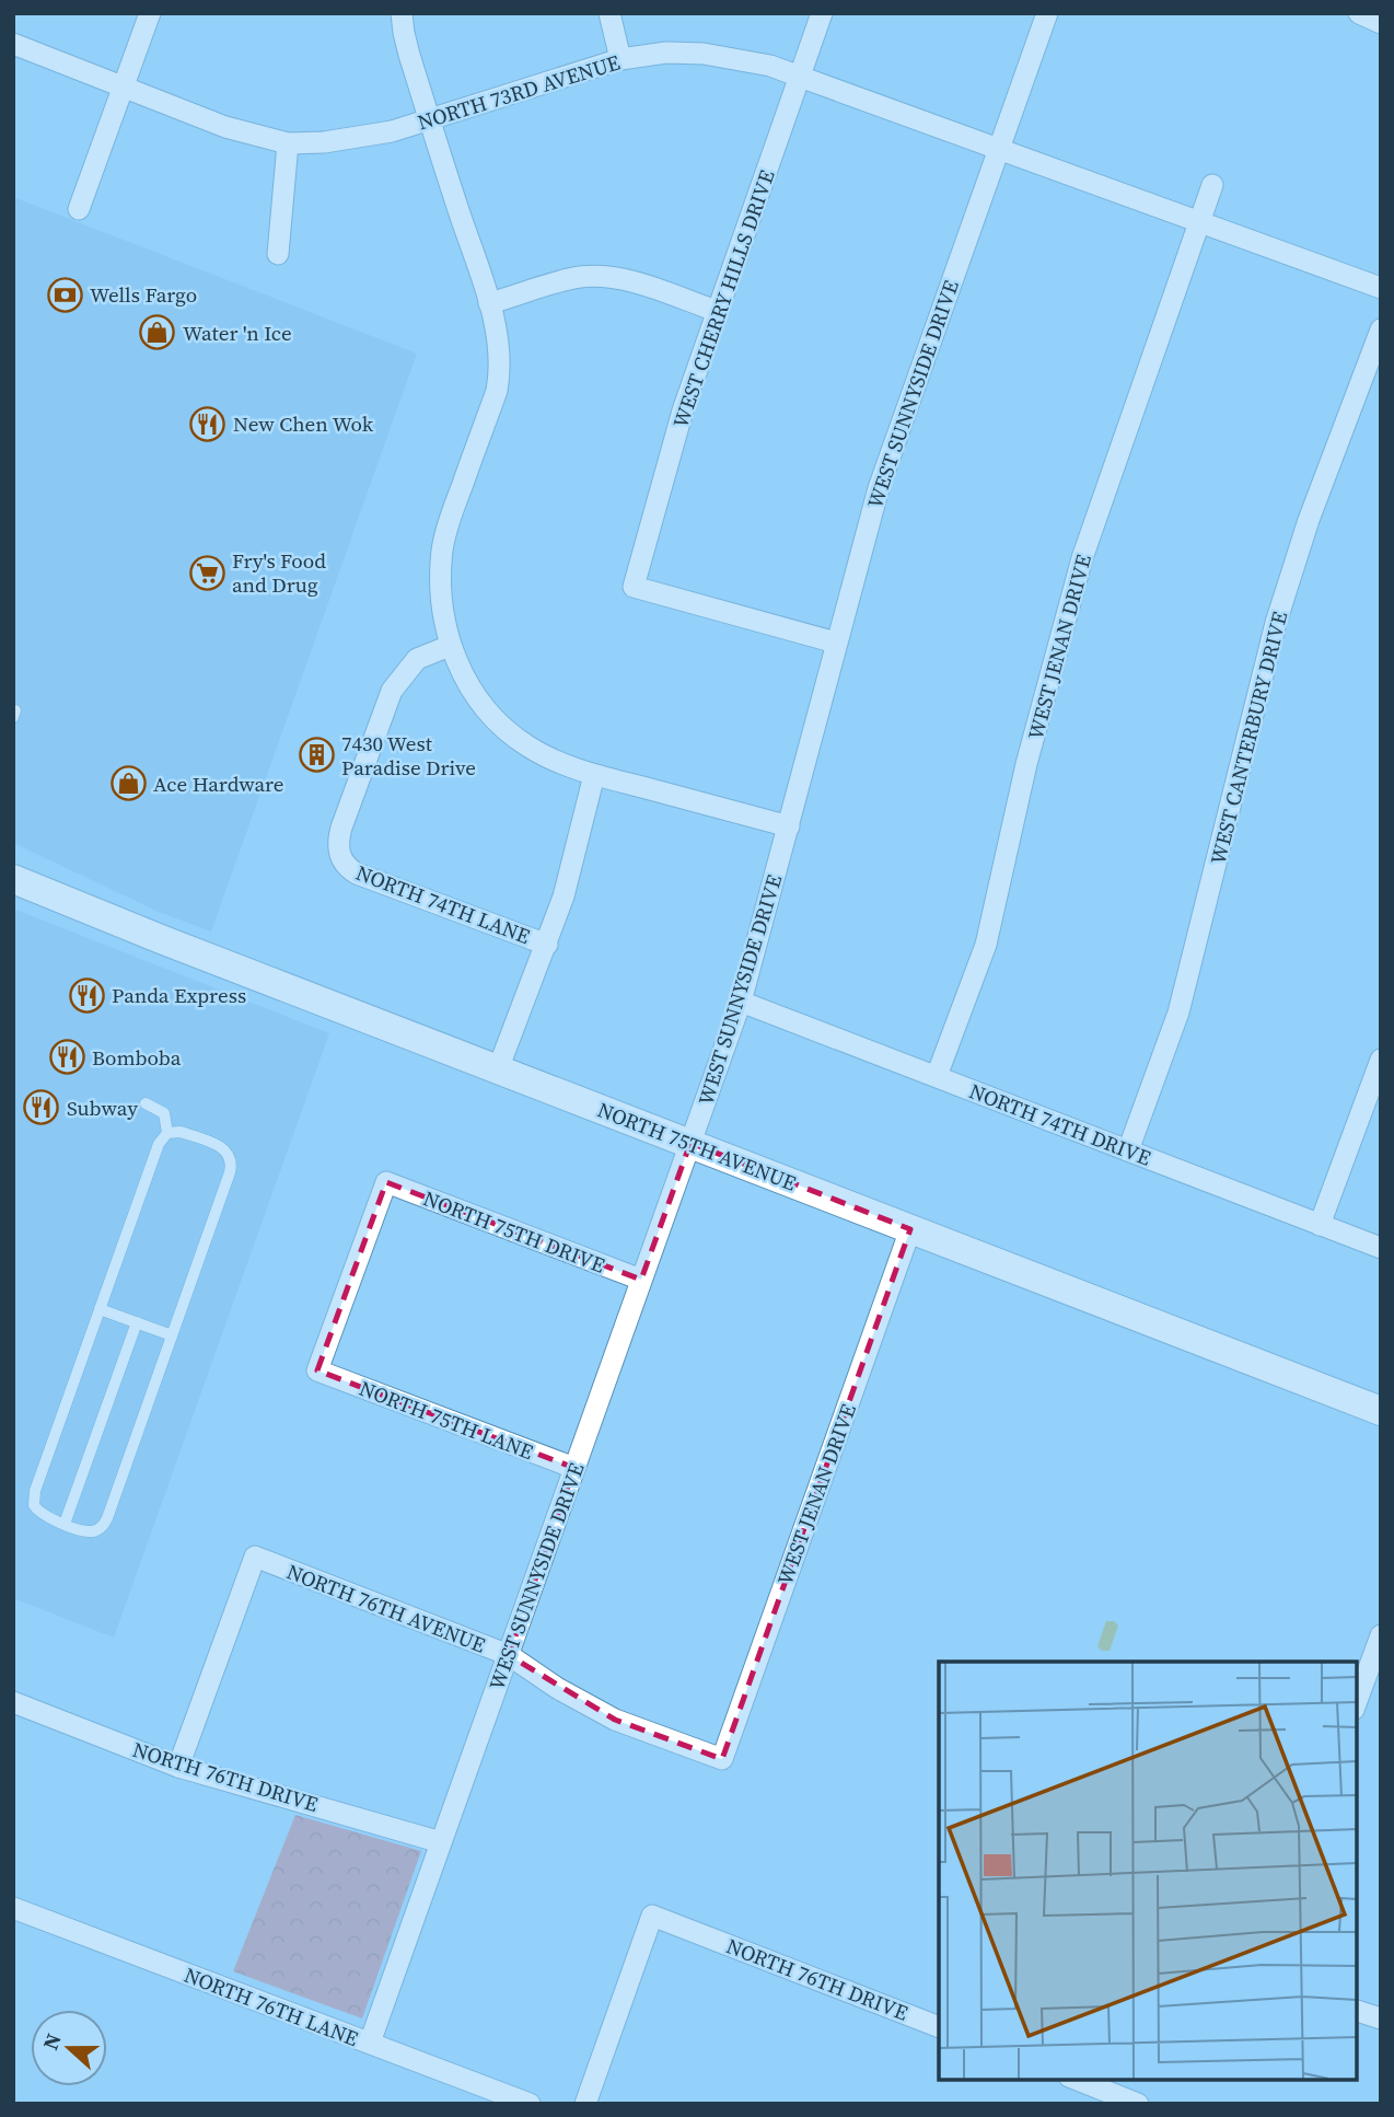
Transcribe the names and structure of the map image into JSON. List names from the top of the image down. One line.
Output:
{"streets":{"main road":["NORTH 75TH AVENUE"],"street":["NORTH 73RD AVENUE","WEST CHERRY HILLS DRIVE","WEST SUNNYSIDE DRIVE","WEST JENAN DRIVE","WEST CANTERBURY DRIVE","NORTH 74TH LANE","NORTH 74TH DRIVE","NORTH 75TH DRIVE","NORTH 75TH LANE","NORTH 76TH AVENUE","NORTH 76TH DRIVE","NORTH 76TH LANE"]},"crossings":[["NORTH 73RD AVENUE","WEST CHERRY HILLS DRIVE"],["NORTH 73RD AVENUE","WEST SUNNYSIDE DRIVE"],["NORTH 73RD AVENUE","WEST JENAN DRIVE"],["WEST CHERRY HILLS DRIVE","WEST SUNNYSIDE DRIVE"],["WEST SUNNYSIDE DRIVE","NORTH 74TH DRIVE"],["WEST SUNNYSIDE DRIVE","NORTH 75TH AVENUE"],["WEST SUNNYSIDE DRIVE","NORTH 75TH DRIVE"],["WEST SUNNYSIDE DRIVE","NORTH 75TH LANE"],["WEST SUNNYSIDE DRIVE","NORTH 76TH AVENUE"],["WEST SUNNYSIDE DRIVE","NORTH 76TH DRIVE"],["WEST SUNNYSIDE DRIVE","NORTH 76TH LANE"],["WEST JENAN DRIVE","NORTH 74TH DRIVE"],["WEST JENAN DRIVE","NORTH 75TH AVENUE"],["WEST JENAN DRIVE","NORTH 76TH AVENUE"],["WEST CANTERBURY DRIVE","NORTH 74TH DRIVE"],["NORTH 75TH DRIVE","NORTH 75TH LANE"],["NORTH 76TH AVENUE","NORTH 76TH DRIVE"]],"places":{"bank":["Wells Fargo"],"shop":["Water 'n Ice","Ace Hardware"],"restaurant":["New Chen Wok","Panda Express","Bomboba","Subway"],"supermarket":["Fry's Food and Drug"],"building":["7430 West Paradise Drive"]},"north":"left"}
